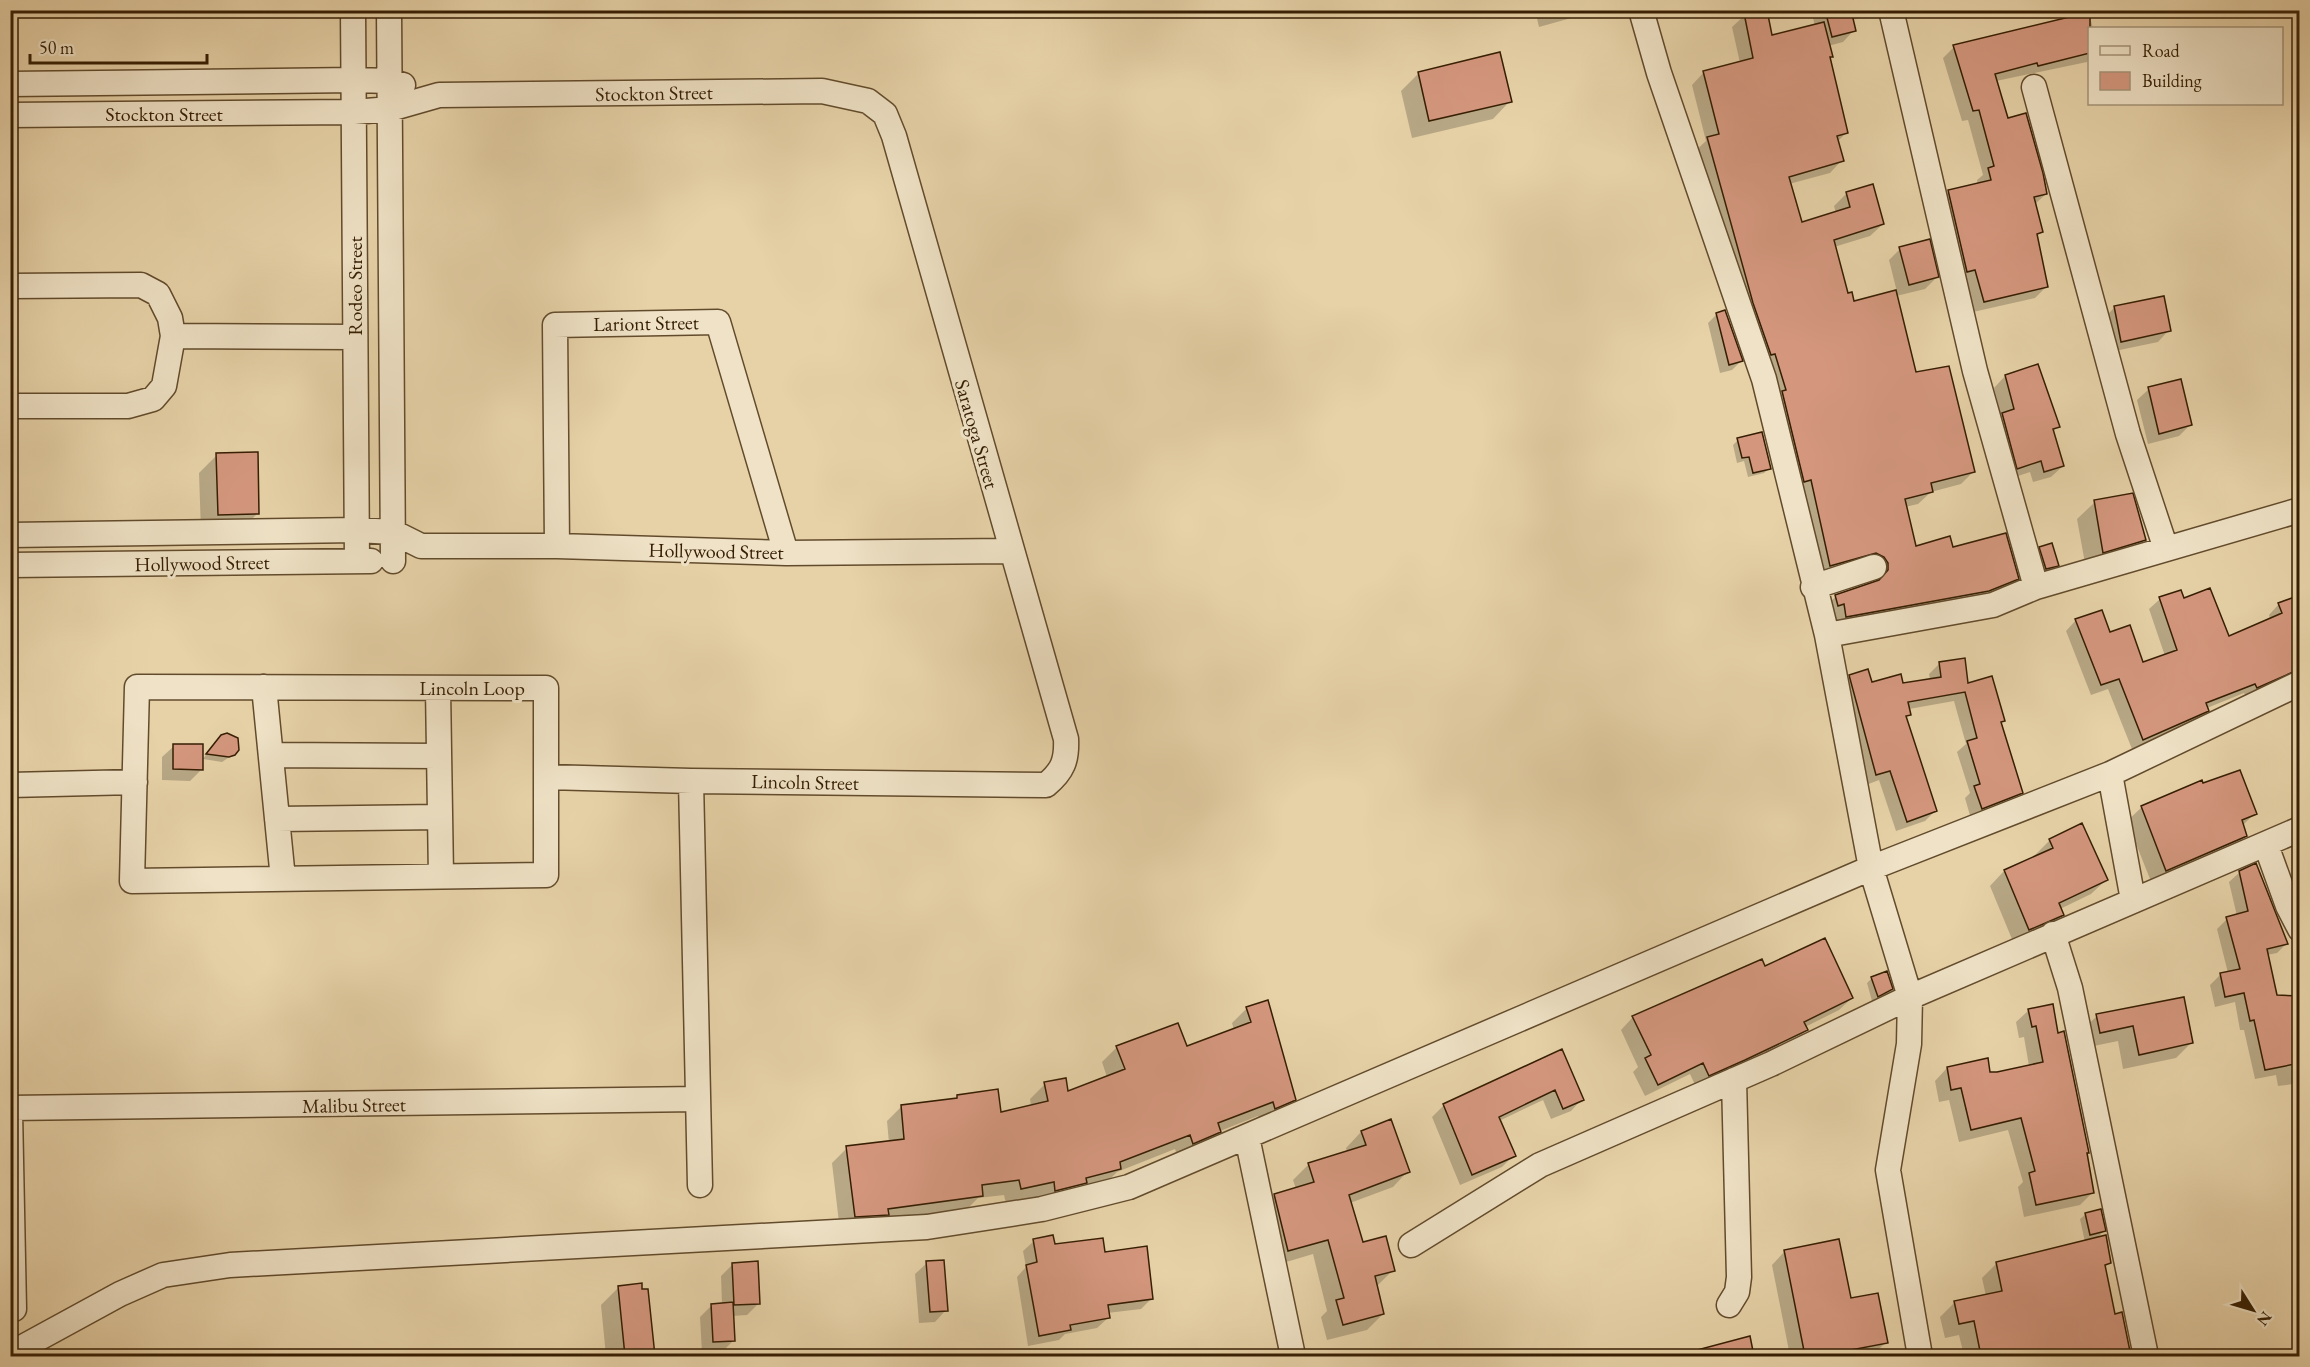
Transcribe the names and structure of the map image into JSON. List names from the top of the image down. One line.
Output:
{"streets":{"street":["Stockton Street","Rodeo Street","Lariont Street","Saratoga Street","Hollywood Street","Lincoln Loop","Lincoln Street","Malibu Street"]},"crossings":[["Stockton Street","Rodeo Street"],["Stockton Street","Saratoga Street"],["Rodeo Street","Hollywood Street"],["Lariont Street","Hollywood Street"],["Saratoga Street","Hollywood Street"],["Saratoga Street","Lincoln Street"],["Lincoln Loop","Lincoln Street"]],"legend":["Road","Building"],"scale_bar":"50 m","north":"bottom right"}
